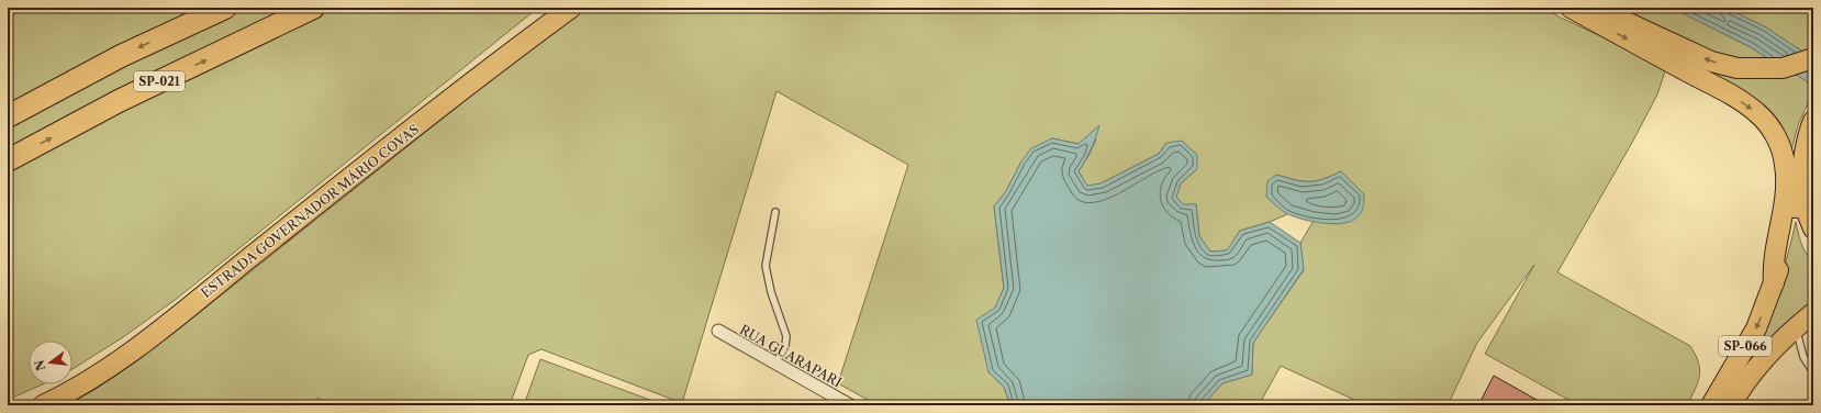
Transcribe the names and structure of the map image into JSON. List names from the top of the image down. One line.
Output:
{"streets":{"highway":["SP-021","ESTRADA GOVERNADOR MÁRIO COVAS","SP-066"],"street":["RUA GUARAPARI"]},"north":"left"}
